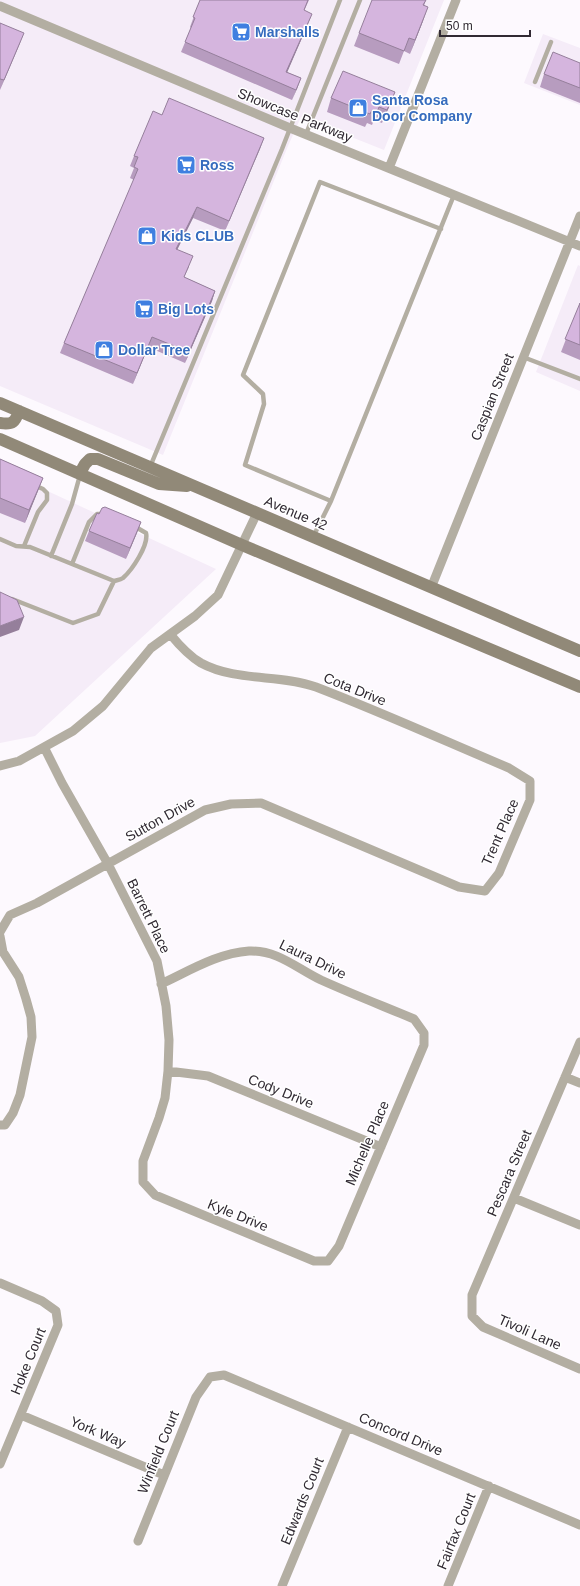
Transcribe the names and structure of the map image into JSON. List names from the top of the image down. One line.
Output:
{"streets":{"main road":["Avenue 42"],"street":["Showcase Parkway","Caspian Street","Cota Drive","Sutton Drive","Trent Place","Barrett Place","Laura Drive","Cody Drive","Michelle Place","Pescara Street","Kyle Drive","Tivoli Lane","Hoke Court","York Way","Concord Drive","Winfield Court","Edwards Court","Fairfax Court"]},"crossings":[["Showcase Parkway","Caspian Street"],["Caspian Street","Avenue 42"],["Cota Drive","Trent Place"],["Sutton Drive","Trent Place"],["Sutton Drive","Barrett Place"],["Barrett Place","Laura Drive"],["Barrett Place","Cody Drive"],["Barrett Place","Kyle Drive"],["Laura Drive","Michelle Place"],["Cody Drive","Michelle Place"],["Michelle Place","Kyle Drive"],["Pescara Street","Tivoli Lane"],["Hoke Court","York Way"],["York Way","Winfield Court"],["Concord Drive","Winfield Court"],["Concord Drive","Edwards Court"],["Concord Drive","Fairfax Court"]],"places":{"supermarket":["Marshalls","Ross","Big Lots"],"shop":["Santa Rosa Door Company","Kids CLUB","Dollar Tree"]},"scale_bar":"50 m"}
